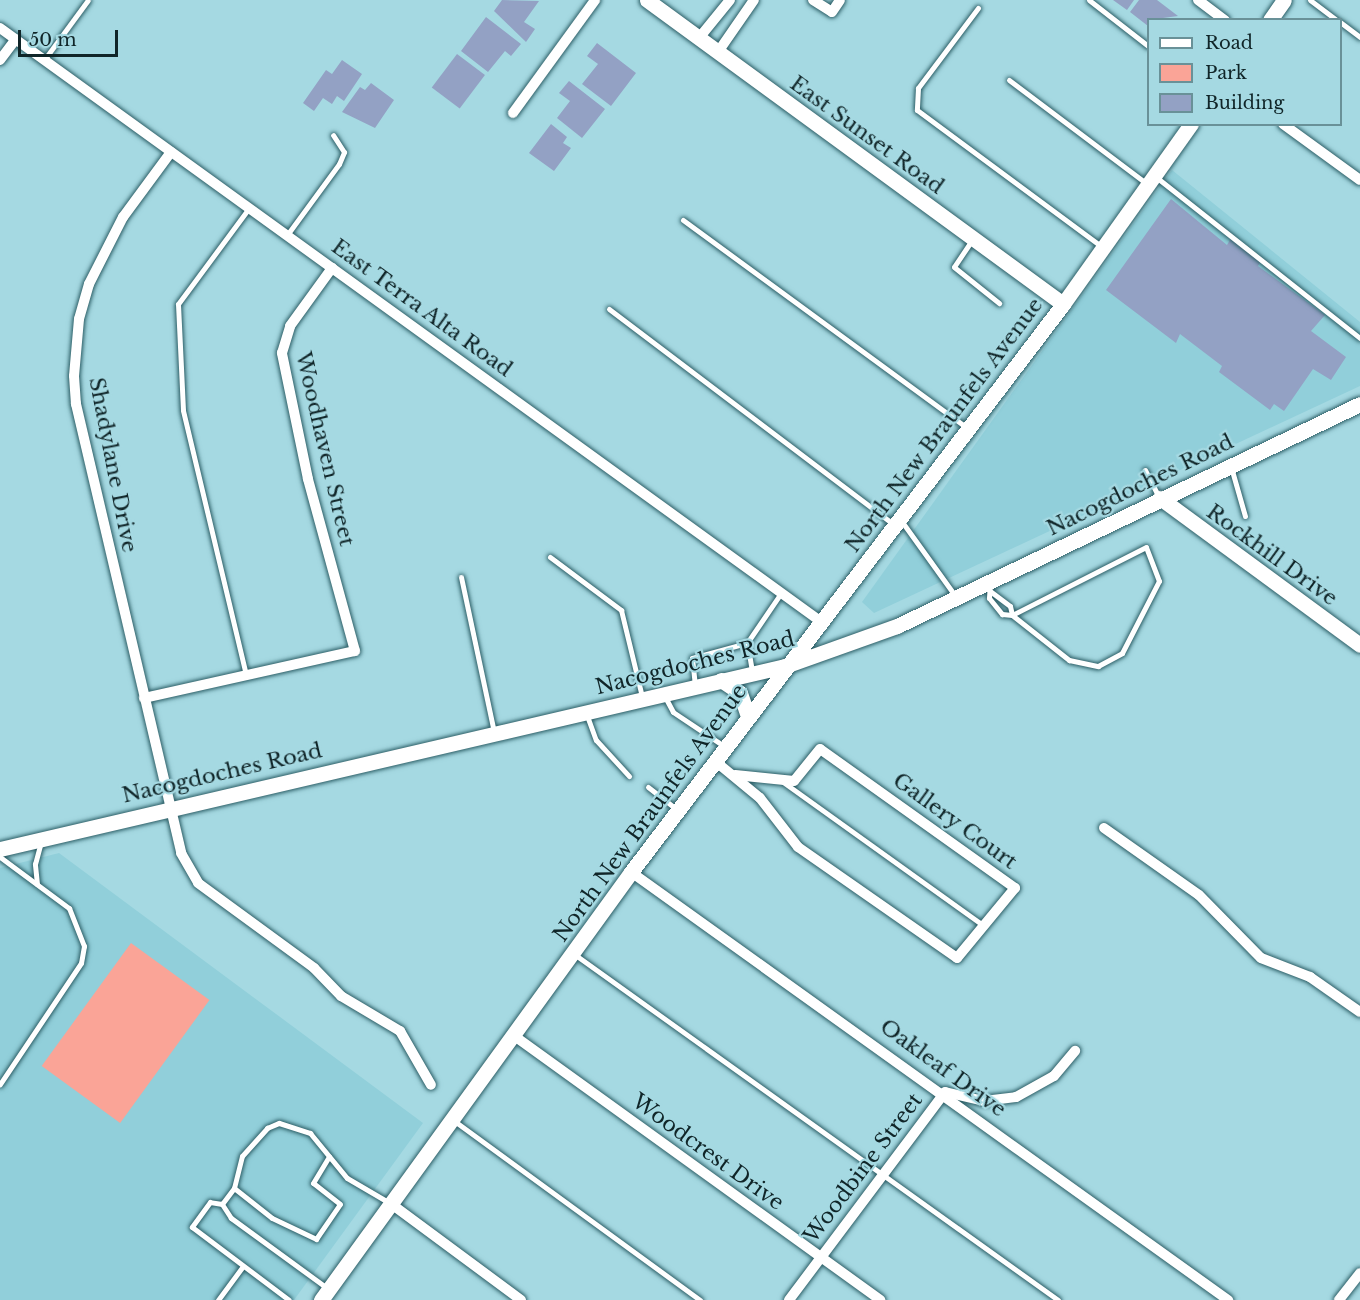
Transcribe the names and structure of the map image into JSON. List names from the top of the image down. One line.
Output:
{"streets":{"street":["East Sunset Road","East Terra Alta Road","North New Braunfels Avenue","Woodhaven Street","Shadylane Drive","Nacogdoches Road","Rockhill Drive","Gallery Court","Oakleaf Drive","Woodcrest Drive","Woodbine Street"]},"crossings":[["East Sunset Road","North New Braunfels Avenue"],["East Terra Alta Road","North New Braunfels Avenue"],["East Terra Alta Road","Woodhaven Street"],["East Terra Alta Road","Shadylane Drive"],["North New Braunfels Avenue","Nacogdoches Road"],["North New Braunfels Avenue","Gallery Court"],["North New Braunfels Avenue","Oakleaf Drive"],["North New Braunfels Avenue","Woodcrest Drive"],["Shadylane Drive","Nacogdoches Road"],["Nacogdoches Road","Rockhill Drive"],["Oakleaf Drive","Woodbine Street"],["Woodcrest Drive","Woodbine Street"]],"legend":["Road","Park","Building"],"scale_bar":"50 m"}
